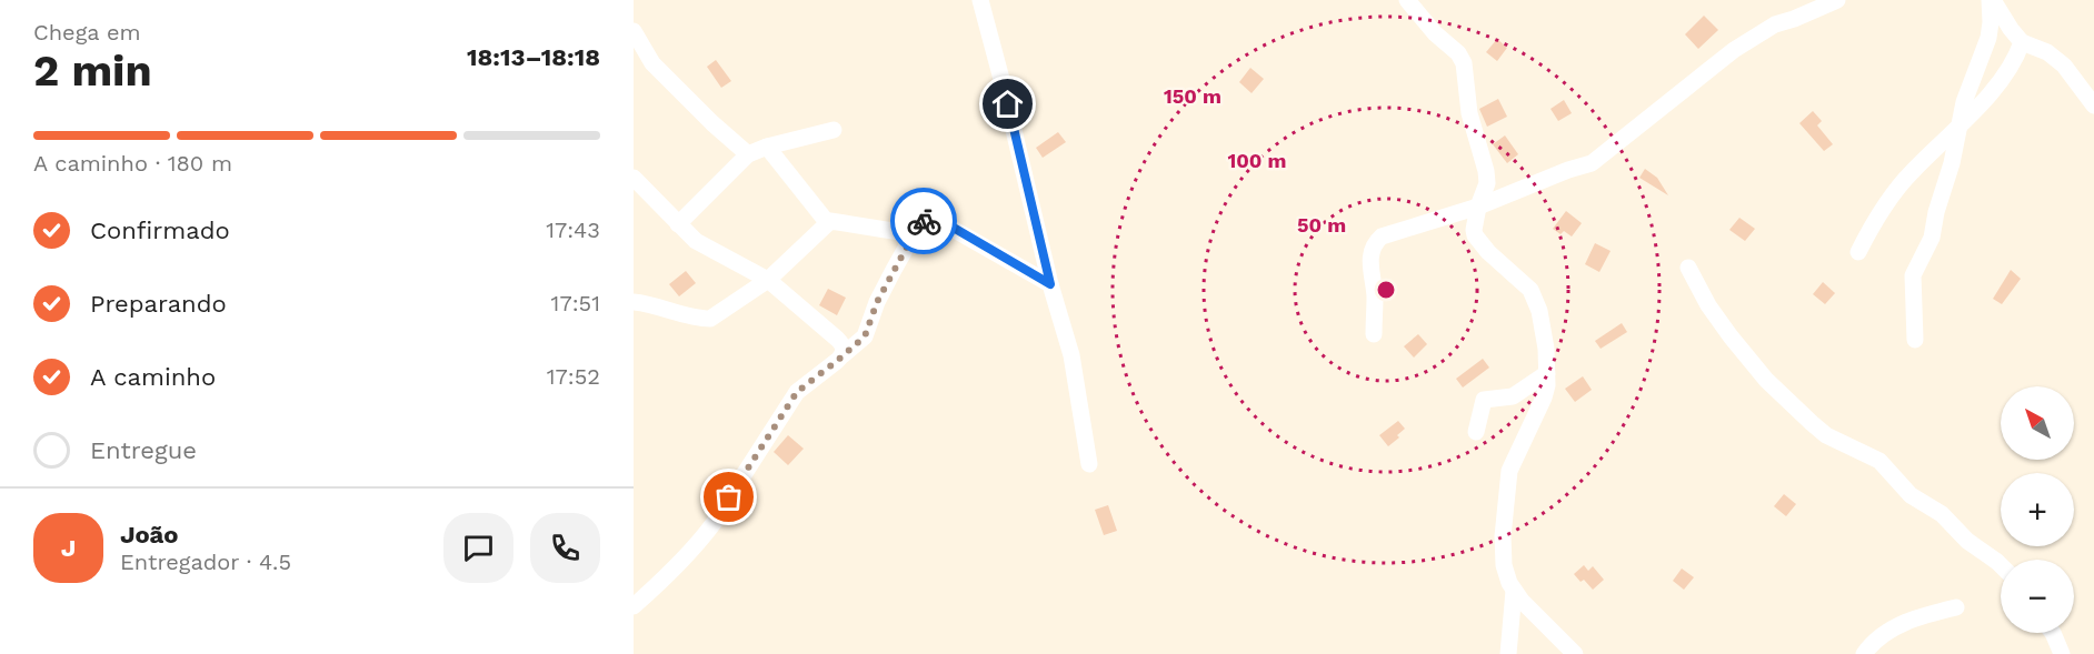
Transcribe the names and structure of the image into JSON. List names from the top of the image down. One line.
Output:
{"north":"top left","page":{"heading":["2 min","Chega em","18:13–18:18"],"panel":["João","Entregador · 4.5"],"bar":"A caminho · 180 m","list":[["Confirmado","17:43"],["Preparando","17:51"],["A caminho","17:52"],"Entregue"],"map_buttons":["+","−"],"round":"J"},"rings":["150 m","100 m","50 m"]}
